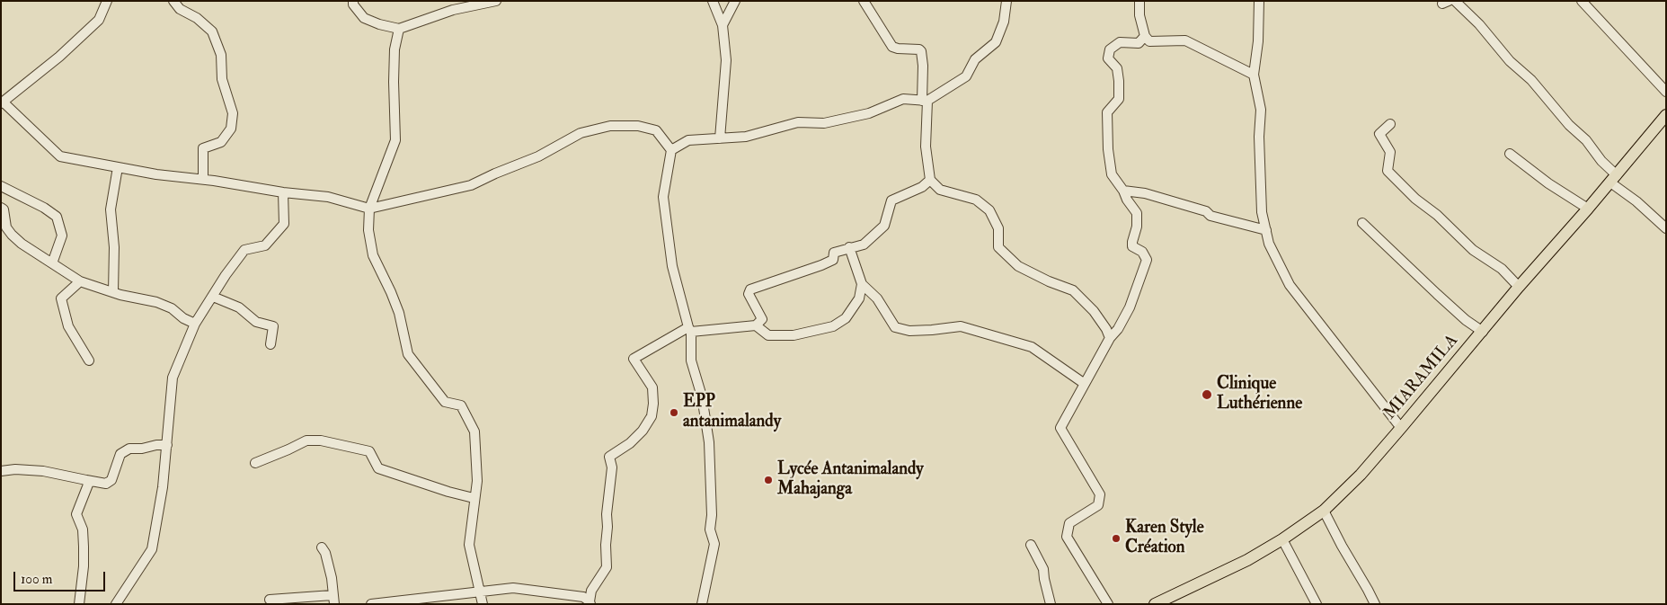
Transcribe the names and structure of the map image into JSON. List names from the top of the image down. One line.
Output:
{"streets":{"main road":["MIARAMILA"]},"places":["Clinique Luthérienne","EPP antanimalandy","Lycée Antanimalandy Mahajanga","Karen Style Création"],"scale_bar":"100 m"}
